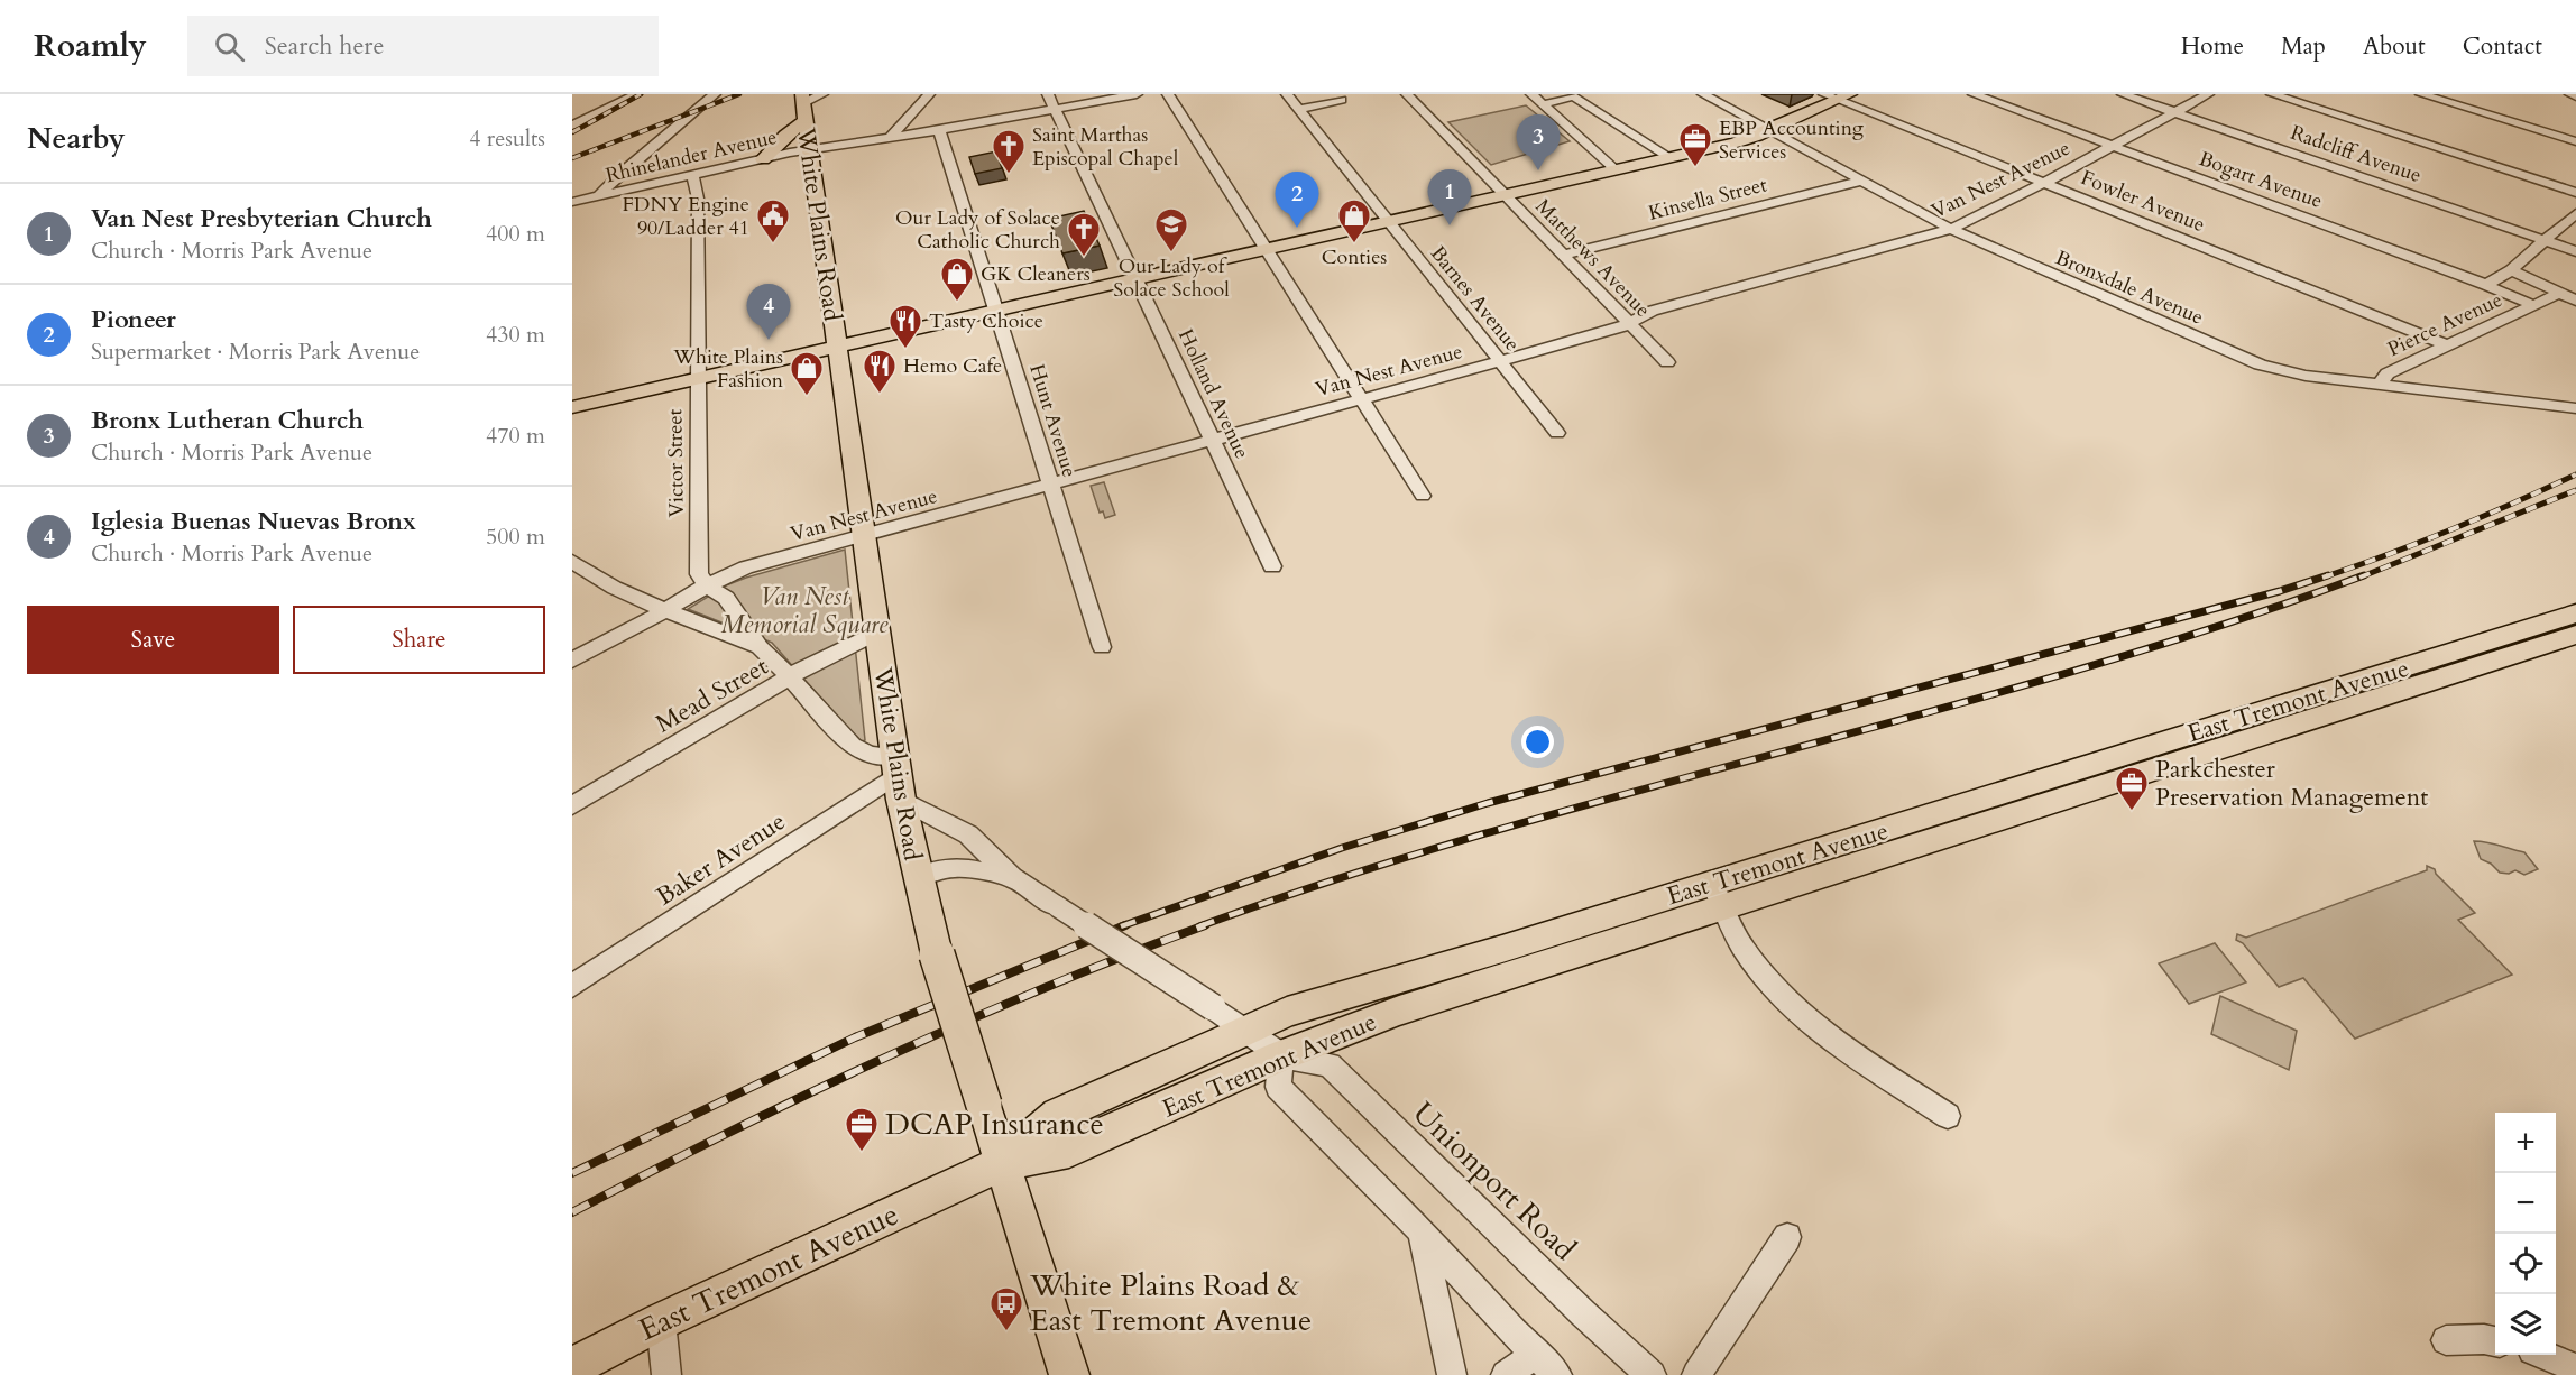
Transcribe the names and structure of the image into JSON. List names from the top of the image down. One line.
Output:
{"streets":{"main road":["White Plains Road","East Tremont Avenue"],"street":["Radcliff Avenue","Rhinelander Avenue","Van Nest Avenue","Bogart Avenue","Kinsella Street","Fowler Avenue","Matthews Avenue","Bronxdale Avenue","Barnes Avenue","Pierce Avenue","Holland Avenue","Hunt Avenue","Victor Street","Mead Street","Baker Avenue","Unionport Road"]},"crossings":[["Radcliff Avenue","Van Nest Avenue"],["Radcliff Avenue","Pierce Avenue"],["Rhinelander Avenue","White Plains Road"],["Rhinelander Avenue","Holland Avenue"],["Rhinelander Avenue","Hunt Avenue"],["Rhinelander Avenue","Victor Street"],["Van Nest Avenue","Bogart Avenue"],["Van Nest Avenue","Fowler Avenue"],["Van Nest Avenue","White Plains Road"],["Van Nest Avenue","Matthews Avenue"],["Van Nest Avenue","Bronxdale Avenue"],["Van Nest Avenue","Barnes Avenue"],["Van Nest Avenue","Holland Avenue"],["Van Nest Avenue","Hunt Avenue"],["Van Nest Avenue","Victor Street"],["Van Nest Avenue","Unionport Road"],["Bogart Avenue","Pierce Avenue"],["Kinsella Street","Matthews Avenue"],["Kinsella Street","Bronxdale Avenue"],["Fowler Avenue","Pierce Avenue"],["White Plains Road","Mead Street"],["White Plains Road","East Tremont Avenue"],["White Plains Road","Baker Avenue"],["White Plains Road","Unionport Road"],["Bronxdale Avenue","Pierce Avenue"],["Mead Street","Unionport Road"],["East Tremont Avenue","Unionport Road"],["Baker Avenue","Unionport Road"]],"parks":["Van Nest Memorial Square"],"places":{"office":["EBP Accounting Services","Parkchester Preservation Management","DCAP Insurance"],"church":["Saint Marthas Episcopal Chapel","Our Lady of Solace Catholic Church"],"public building":["FDNY Engine 90/Ladder 41"],"shop":["Conties","GK Cleaners","White Plains Fashion"],"school or university":["Our Lady of Solace School"],"restaurant":["Tasty Choice","Hemo Cafe"],"bus stop":["White Plains Road & East Tremont Avenue"]},"page":{"header":"Roamly","search":"Search here","nav":["Home","Map","About","Contact"],"heading":["Nearby","4 results"],"pins":["3","1","2","4"],"list":[{"mark":"1","name":"Van Nest Presbyterian Church","note":"Church · Morris Park Avenue","value":"400 m"},{"mark":"2","name":"Pioneer","note":"Supermarket · Morris Park Avenue","value":"430 m"},{"mark":"3","name":"Bronx Lutheran Church","note":"Church · Morris Park Avenue","value":"470 m"},{"mark":"4","name":"Iglesia Buenas Nuevas Bronx","note":"Church · Morris Park Avenue","value":"500 m"}],"buttons":["Save","Share"],"map_buttons":["+","−"]}}
